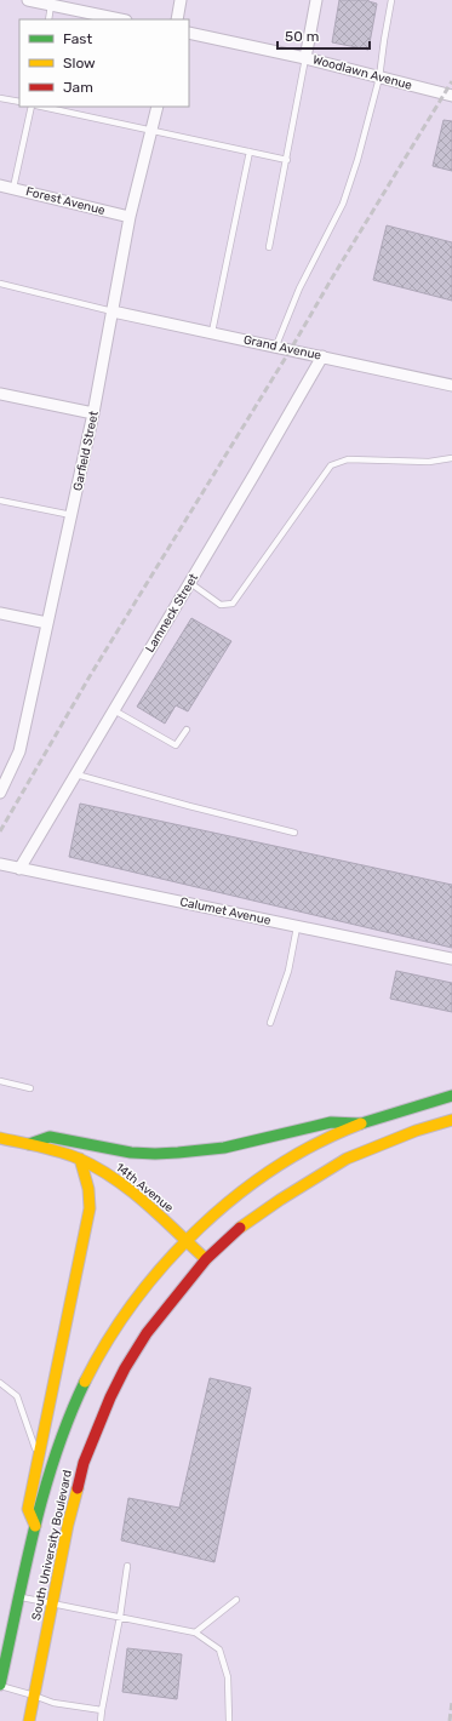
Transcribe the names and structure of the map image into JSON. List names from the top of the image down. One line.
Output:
{"streets":{"main road":["14th Avenue","South University Boulevard"],"street":["Woodlawn Avenue","Forest Avenue","Grand Avenue","Garfield Street","Lamneck Street","Calumet Avenue"]},"crossings":[["Forest Avenue","Garfield Street"],["Grand Avenue","Garfield Street"],["Grand Avenue","Lamneck Street"],["Lamneck Street","Calumet Avenue"],["14th Avenue","South University Boulevard"]],"legend":["Fast","Slow","Jam"],"scale_bar":"50 m"}
